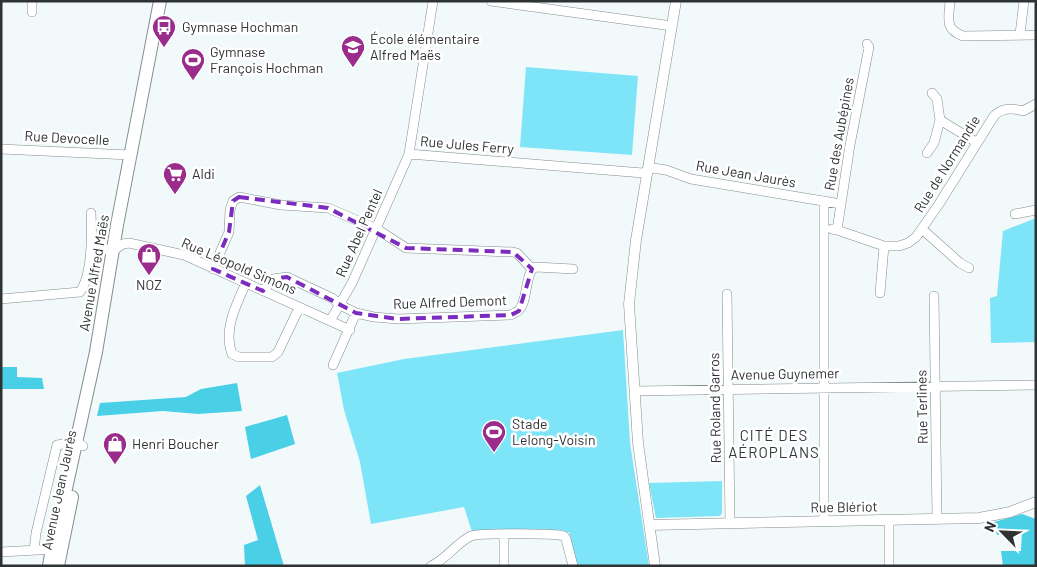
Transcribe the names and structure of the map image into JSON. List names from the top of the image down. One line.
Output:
{"streets":{"main road":["Avenue Alfred Maës","Avenue Jean Jaurès"],"street":["Rue des Aubépines","Rue Devocelle","Rue Jules Ferry","Rue de Normandie","Rue Jean Jaurès","Rue Abel Pentel","Rue Léopold Simons","Rue Alfred Demont","Avenue Guynemer","Rue Terlines","Rue Roland Garros","Rue Blériot"]},"crossings":[["Rue des Aubépines","Rue Jean Jaurès"],["Rue Devocelle","Avenue Alfred Maës"],["Rue Jules Ferry","Rue Jean Jaurès"],["Rue Jules Ferry","Rue Abel Pentel"],["Rue Abel Pentel","Rue Léopold Simons"],["Rue Abel Pentel","Rue Alfred Demont"],["Rue Léopold Simons","Avenue Alfred Maës"],["Rue Léopold Simons","Rue Alfred Demont"],["Avenue Alfred Maës","Avenue Jean Jaurès"],["Avenue Guynemer","Rue Terlines"],["Avenue Guynemer","Rue Roland Garros"],["Rue Terlines","Rue Blériot"],["Rue Roland Garros","Rue Blériot"]],"districts":["CITÉ DES AÉROPLANS"],"places":{"bus stop":["Gymnase Hochman"],"school or university":["École élémentaire Alfred Maës"],"sports":["Gymnase François Hochman","Stade Lelong-Voisin"],"supermarket":["Aldi"],"shop":["NOZ","Henri Boucher"]},"north":"top left"}
